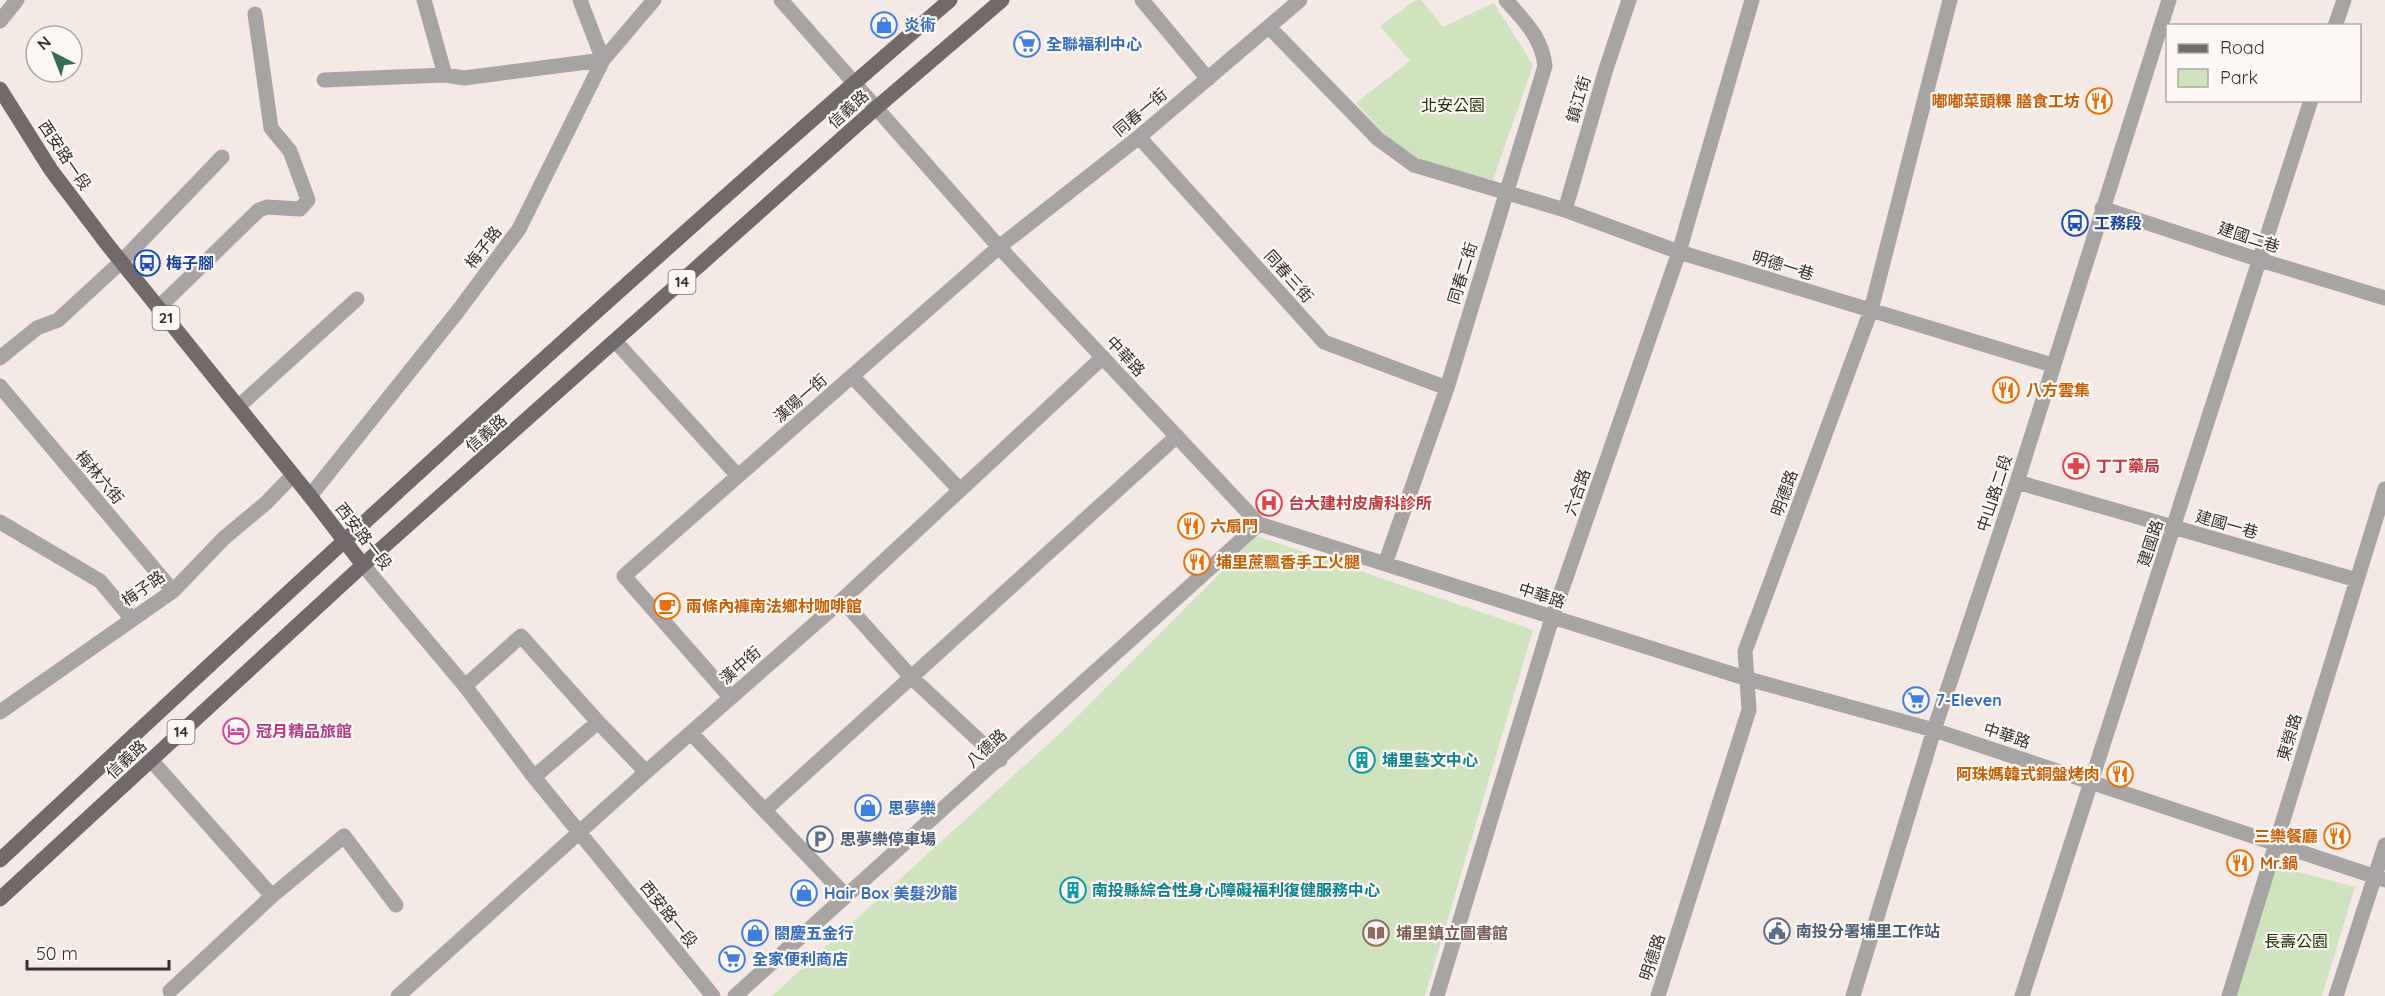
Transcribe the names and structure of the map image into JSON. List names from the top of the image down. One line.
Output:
{"streets":{"main road":["信義路","西安路一段","14","21"],"street":["鎮江街","同春一街","建國二巷","梅子路","明德一巷","同春二街","同春三街","中華路","漢陽一街","梅林六街","六合路","明德路","中山路二段","建國一巷","建國路","漢中街","東榮路","八德路"]},"crossings":[["鎮江街","明德一巷"],["信義路","西安路一段"],["信義路","中華路"],["同春一街","明德一巷"],["同春一街","同春三街"],["同春一街","中華路"],["同春一街","漢陽一街"],["西安路一段","梅子路"],["西安路一段","漢中街"],["建國二巷","中山路二段"],["建國二巷","建國路"],["梅子路","梅林六街"],["明德一巷","同春二街"],["明德一巷","六合路"],["明德一巷","明德路"],["明德一巷","中山路二段"],["同春二街","同春三街"],["同春二街","中華路"],["中華路","漢陽一街"],["中華路","六合路"],["中華路","明德路"],["中華路","中山路二段"],["中華路","建國路"],["中華路","漢中街"],["中華路","東榮路"],["中華路","八德路"],["漢陽一街","漢中街"],["中山路二段","建國一巷"],["建國一巷","建國路"],["建國一巷","東榮路"]],"parks":["北安公園","長壽公園"],"places":{"shop":["炎術","思夢樂","Hair Box 美髮沙龍","閤慶五金行"],"supermarket":["全聯福利中心","7-Eleven","全家便利商店"],"restaurant":["嘟嘟菜頭粿 膳食工坊","八方雲集","六扇門","埔里蔗飄香手工火腿","阿珠媽韓式銅盤烤肉","三樂餐廳","Mr.鍋"],"bus stop":["工務段","梅子腳"],"pharmacy":["丁丁藥局"],"hospital":["台大建村皮膚科診所"],"cafe":["兩條內褲南法鄉村咖啡館"],"hotel":["冠月精品旅館"],"building":["埔里藝文中心","南投縣綜合性身心障礙福利復健服務中心"],"parking":["思夢樂停車場"],"public building":["南投分署埔里工作站"],"library":["埔里鎮立圖書館"]},"legend":["Road","Park"],"scale_bar":"50 m","north":"top left"}
